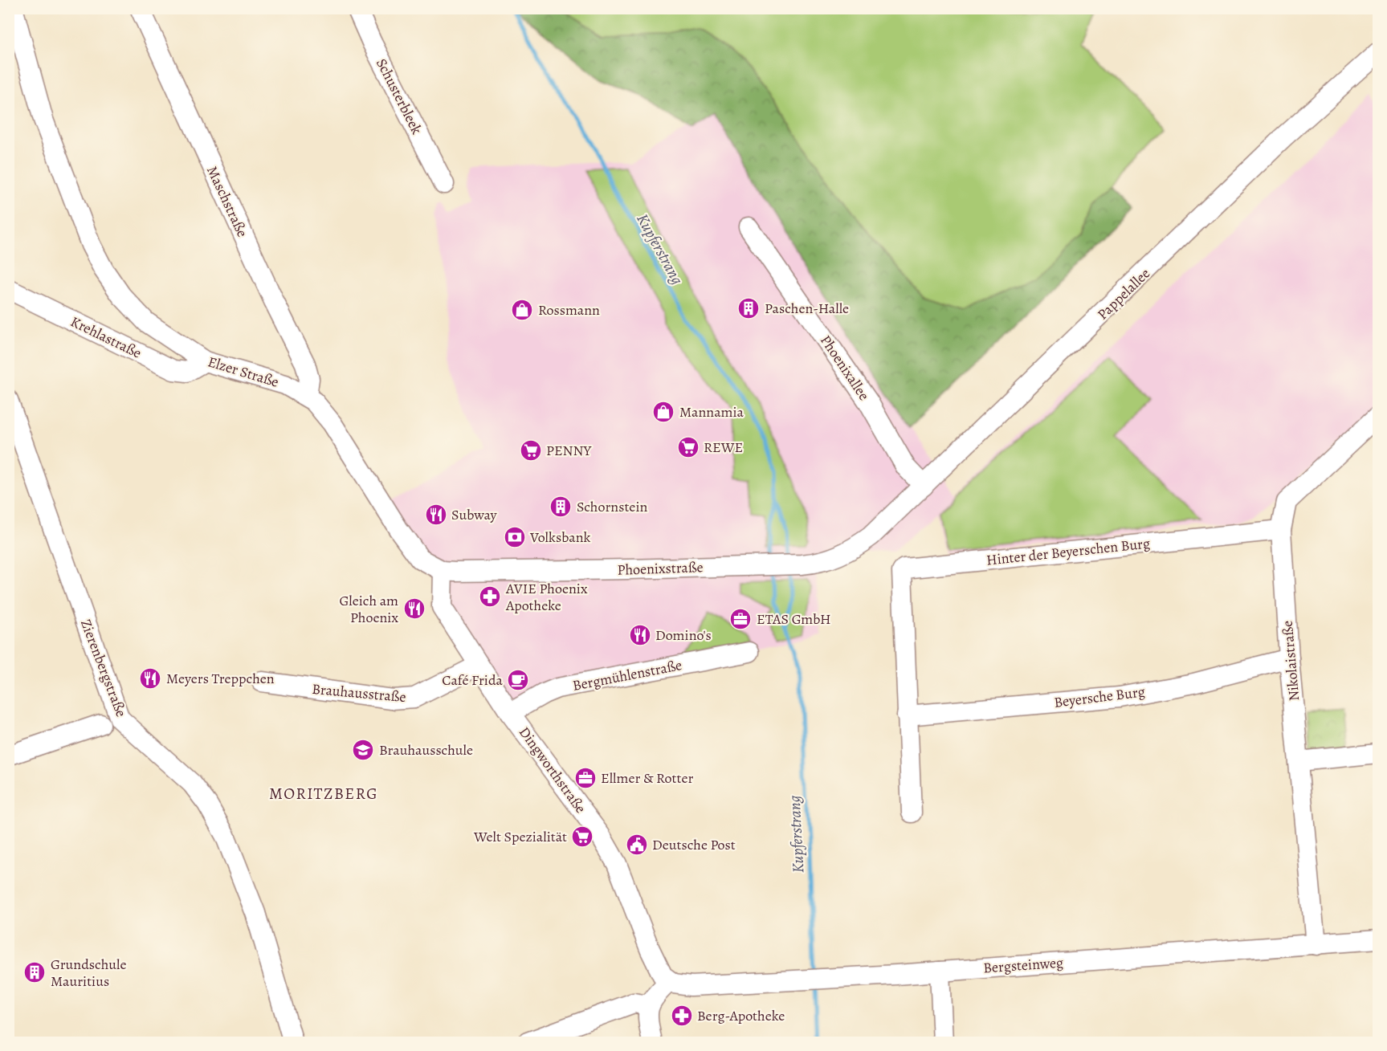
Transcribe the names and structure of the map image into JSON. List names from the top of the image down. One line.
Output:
{"streets":{"street":["Schusterbleek","Maschstraße","Pappelallee","Krehlastraße","Phoenixallee","Elzer Straße","Hinter der Beyerschen Burg","Phoenixstraße","Nikolaistraße","Zierenbergstraße","Bergmühlenstraße","Brauhausstraße","Beyersche Burg","Dingworthstraße","Bergsteinweg"]},"crossings":[["Maschstraße","Elzer Straße"],["Pappelallee","Phoenixallee"],["Pappelallee","Phoenixstraße"],["Krehlastraße","Elzer Straße"],["Elzer Straße","Phoenixstraße"],["Hinter der Beyerschen Burg","Nikolaistraße"],["Hinter der Beyerschen Burg","Beyersche Burg"],["Nikolaistraße","Beyersche Burg"],["Nikolaistraße","Bergsteinweg"],["Bergmühlenstraße","Dingworthstraße"],["Brauhausstraße","Dingworthstraße"],["Dingworthstraße","Bergsteinweg"]],"districts":["MORITZBERG"],"water":["Kupferstrang"],"places":{"building":["Paschen-Halle","Schornstein","Grundschule Mauritius"],"shop":["Rossmann","Mannamia"],"supermarket":["REWE","PENNY","Welt Spezialität"],"restaurant":["Subway","Gleich am Phoenix","Domino's","Meyers Treppchen"],"bank":["Volksbank"],"pharmacy":["AVIE Phoenix Apotheke","Berg-Apotheke"],"office":["ETAS GmbH","Ellmer & Rotter"],"cafe":["Café Frida"],"school or university":["Brauhausschule"],"public building":["Deutsche Post"]}}
